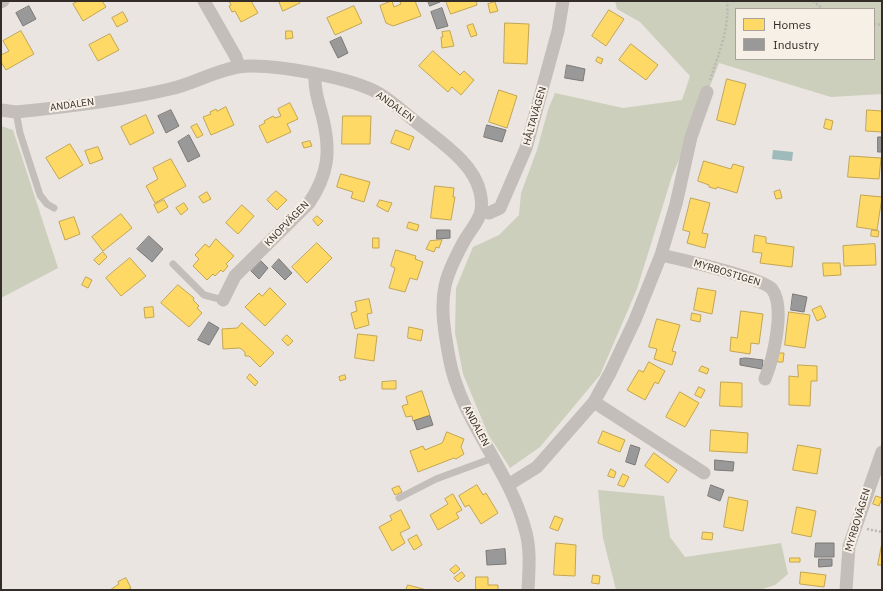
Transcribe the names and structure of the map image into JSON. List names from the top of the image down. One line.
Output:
{"streets":{"street":["ANDALEN","HÅLTAVÄGEN","KNOPVÄGEN","MYRBOSTIGEN","MYRBOVÄGEN"]},"crossings":[["ANDALEN","HÅLTAVÄGEN"],["ANDALEN","KNOPVÄGEN"]],"legend":["Homes","Industry"]}
